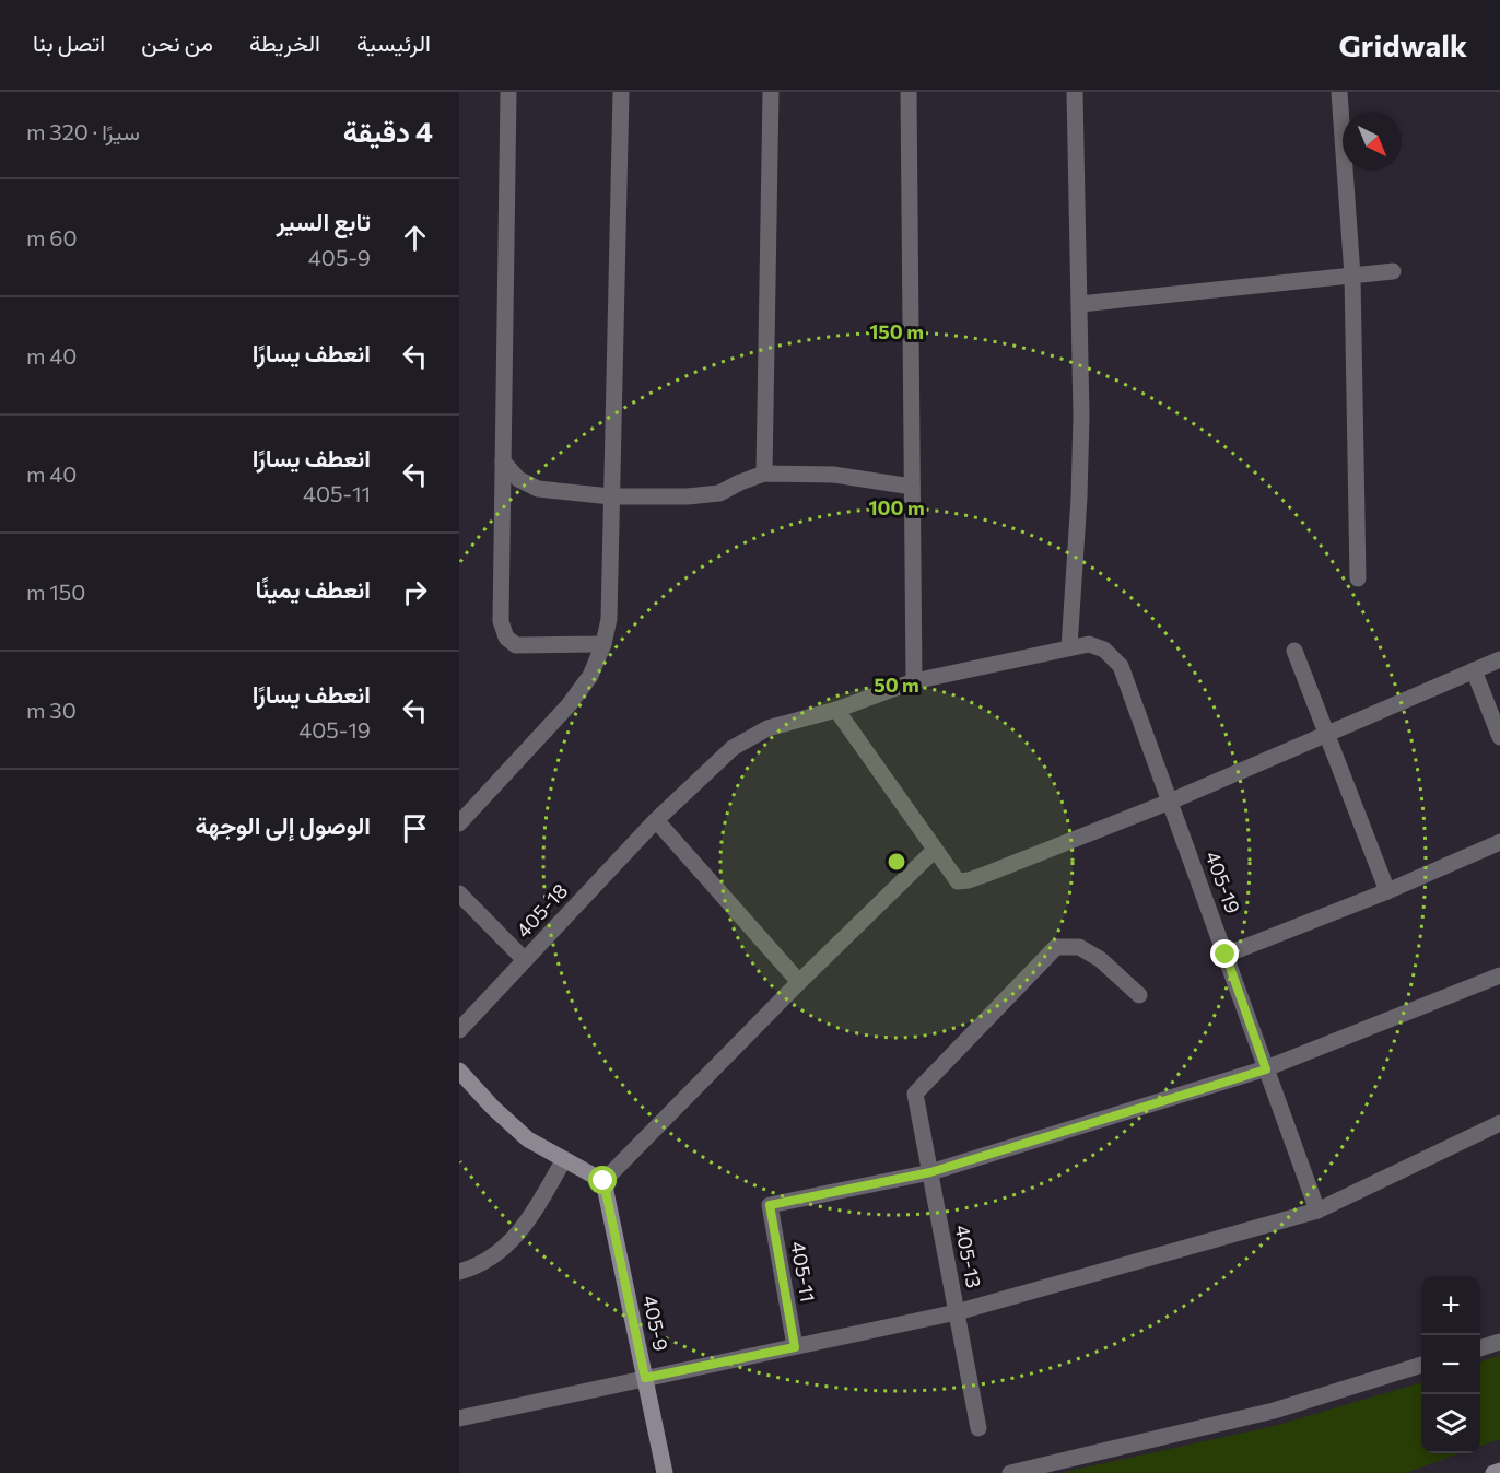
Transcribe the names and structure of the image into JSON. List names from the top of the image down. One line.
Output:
{"streets":{"street":["405-19","405-18","405-13","405-11","405-9"]},"crossings":[["405-19","405-18"],["405-13","405-11"]],"north":"bottom right","page":{"header":"Gridwalk","nav":["الرئيسية","الخريطة","من نحن","اتصل بنا"],"heading":["4 دقيقة","سيرًا · 320 m"],"list":[["تابع السير","405-9","60 m"],["انعطف يسارًا","40 m"],["انعطف يسارًا","405-11","40 m"],["انعطف يمينًا","150 m"],["انعطف يسارًا","405-19","30 m"],"الوصول إلى الوجهة"],"map_buttons":["+","−"]},"rings":["150 m","100 m","50 m"]}
